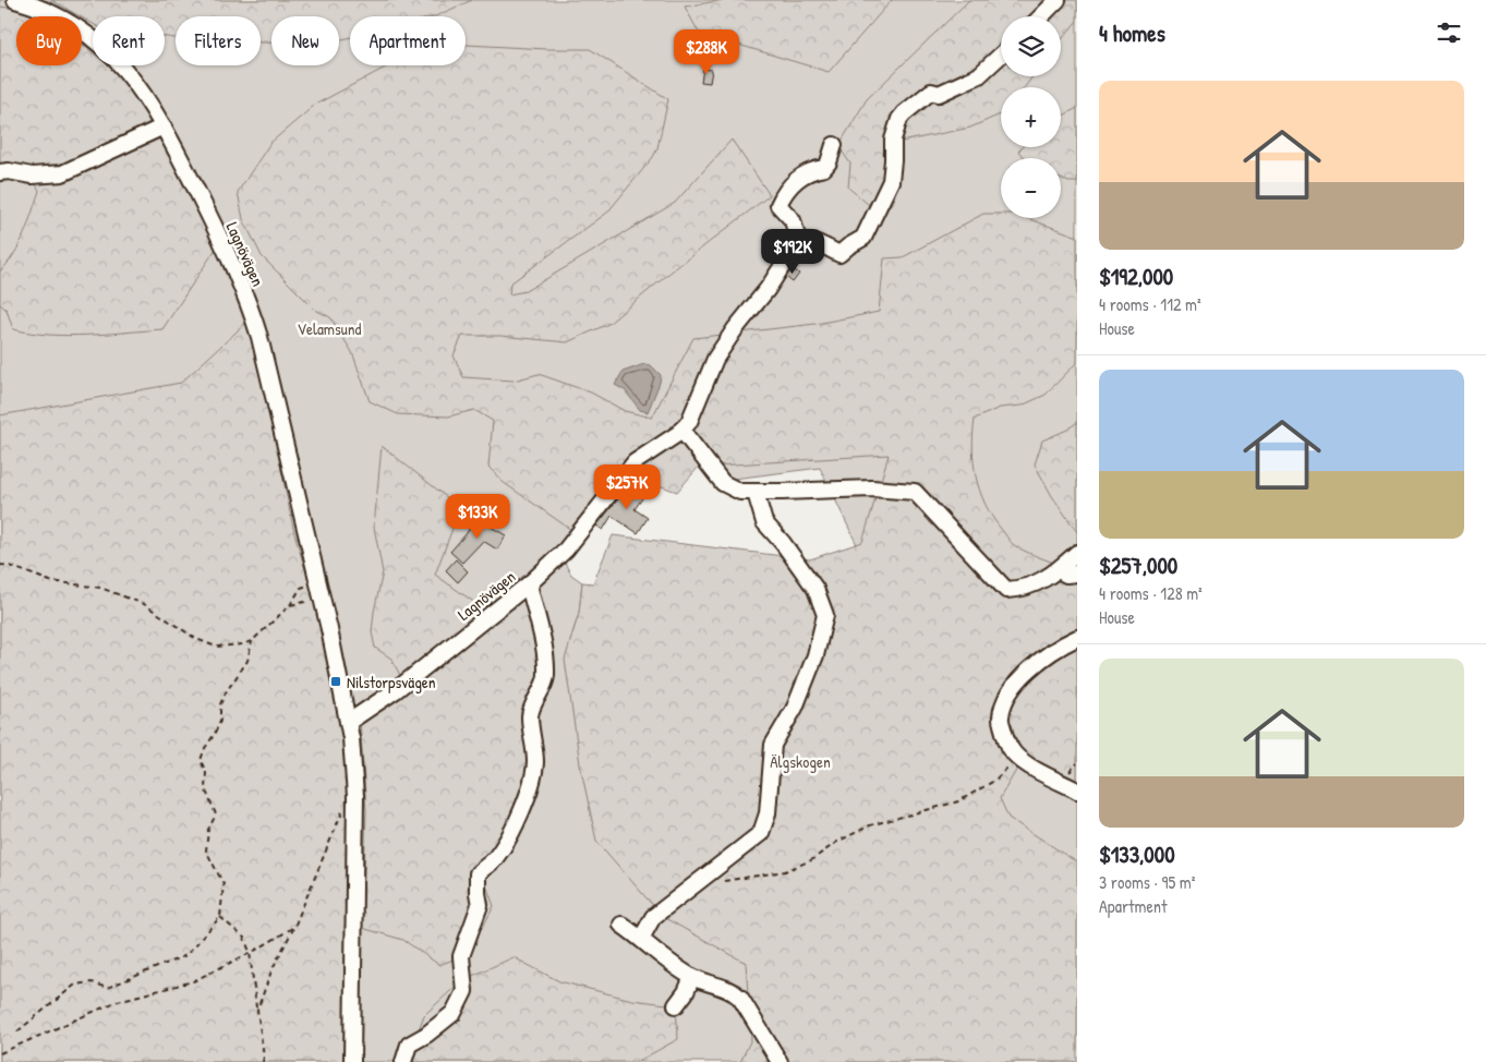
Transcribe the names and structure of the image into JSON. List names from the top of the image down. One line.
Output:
{"streets":{"street":["Lagnövägen"]},"parks":["Velamsund","Älgskogen"],"places":{"transit":["Nilstorpsvägen"]},"page":{"heading":"4 homes","map_buttons":["+","−"],"chip":["Buy","Rent","Filters","New","Apartment"],"price":["$288K","$192K","$257K","$133K"],"list":[{"name":"$192,000","note":"4 rooms · 112 m² · House"},{"name":"$257,000","note":"4 rooms · 128 m² · House"},{"name":"$133,000","note":"3 rooms · 95 m² · Apartment"}]}}
